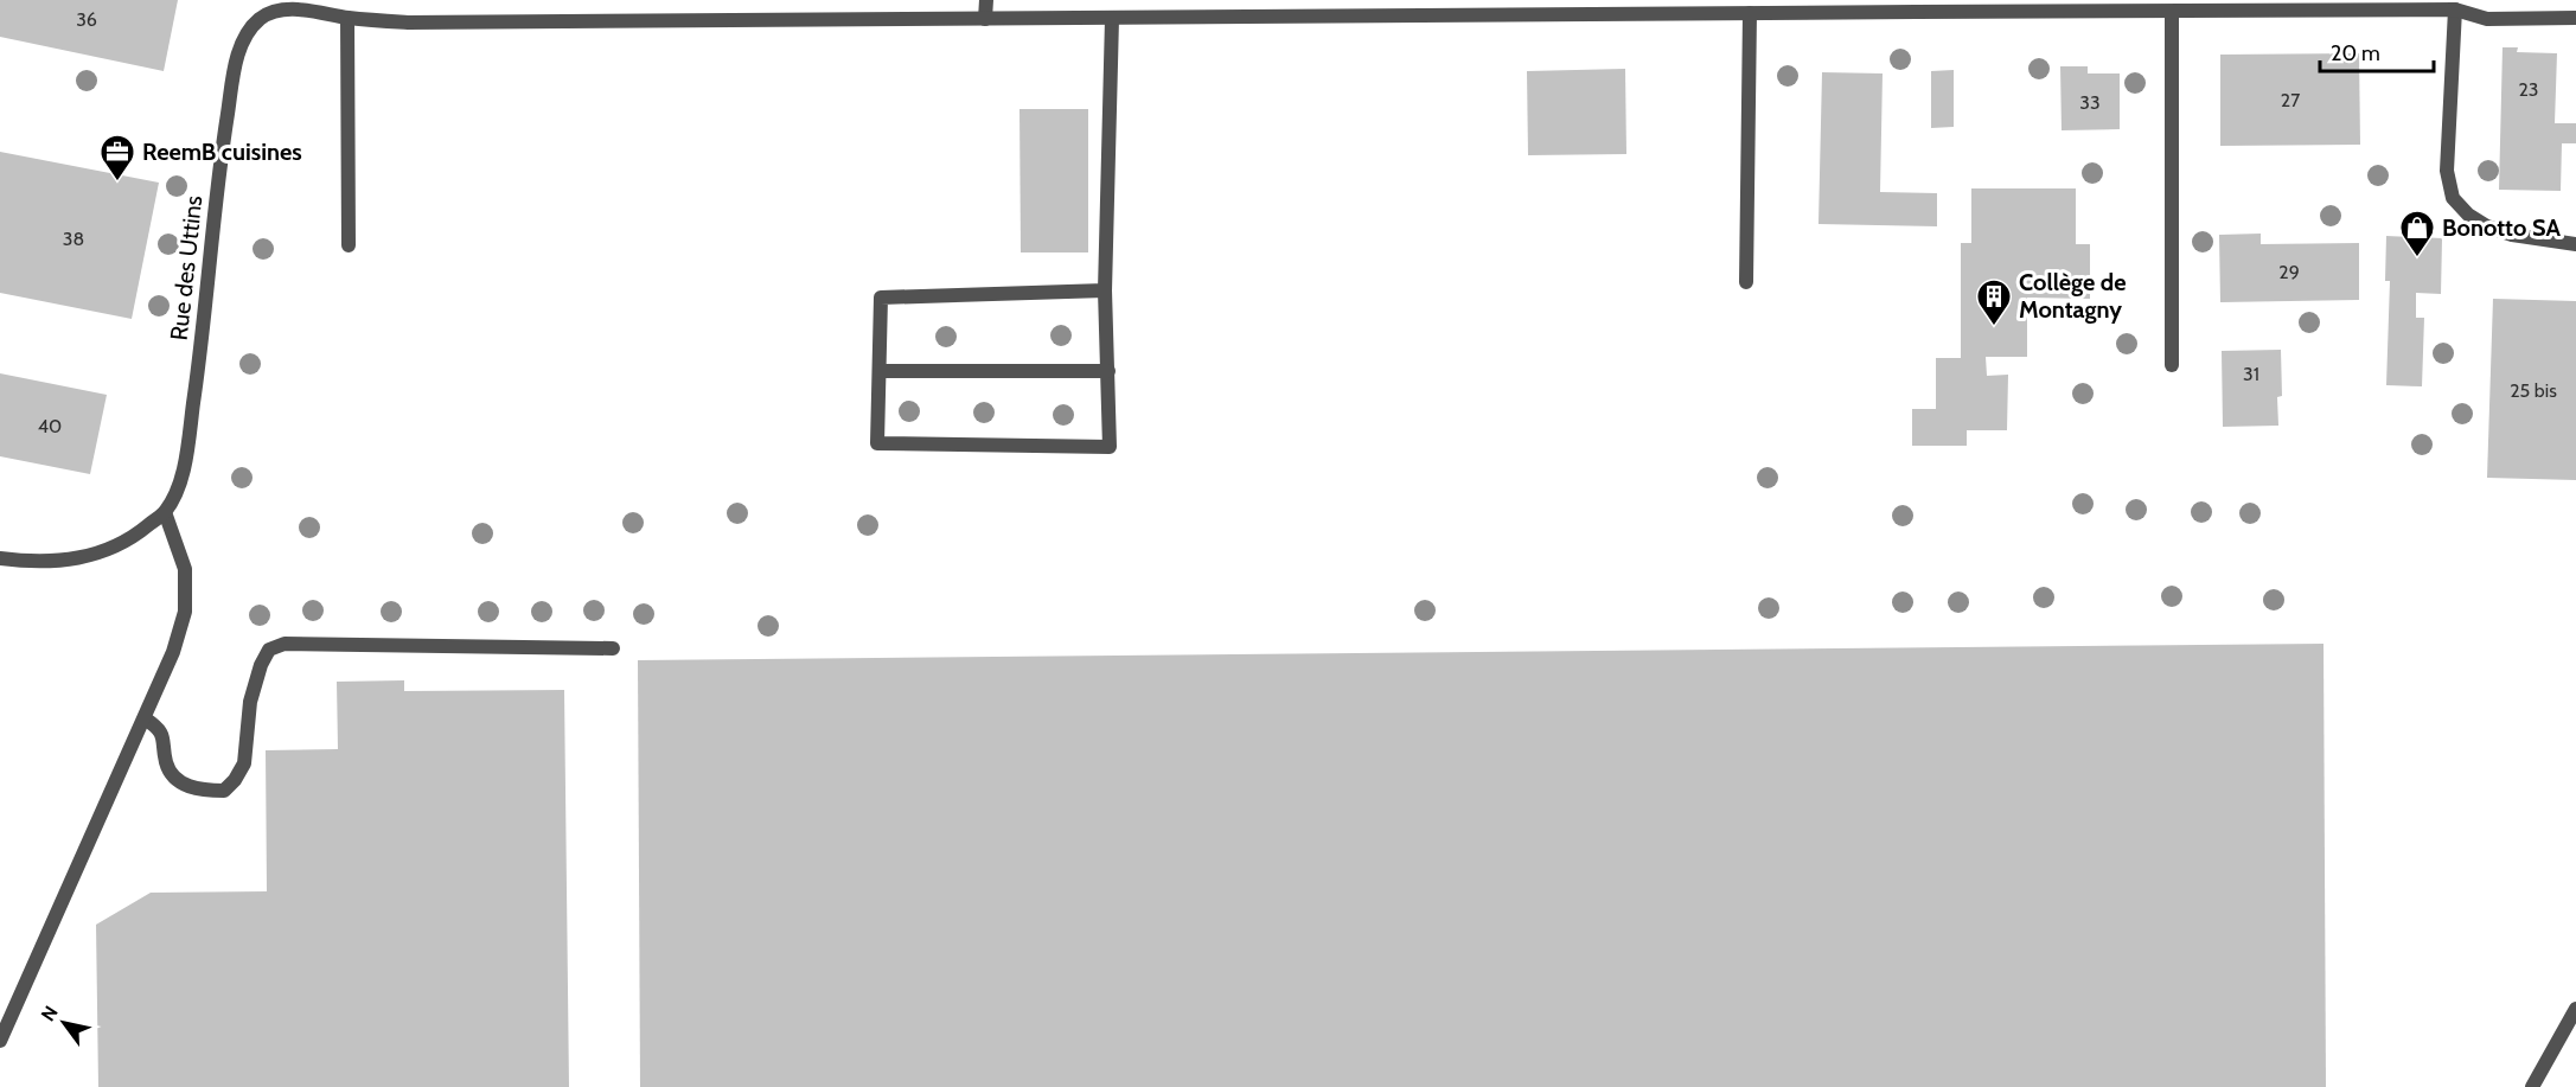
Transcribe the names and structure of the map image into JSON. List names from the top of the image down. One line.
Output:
{"streets":{"street":["Rue des Uttins"]},"places":{"office":["ReemB cuisines"],"shop":["Bonotto SA"],"building":["Collège de Montagny"]},"house_numbers":["36","23","27","33","38","29","31","25 bis","40"],"scale_bar":"20 m","north":"top left"}
